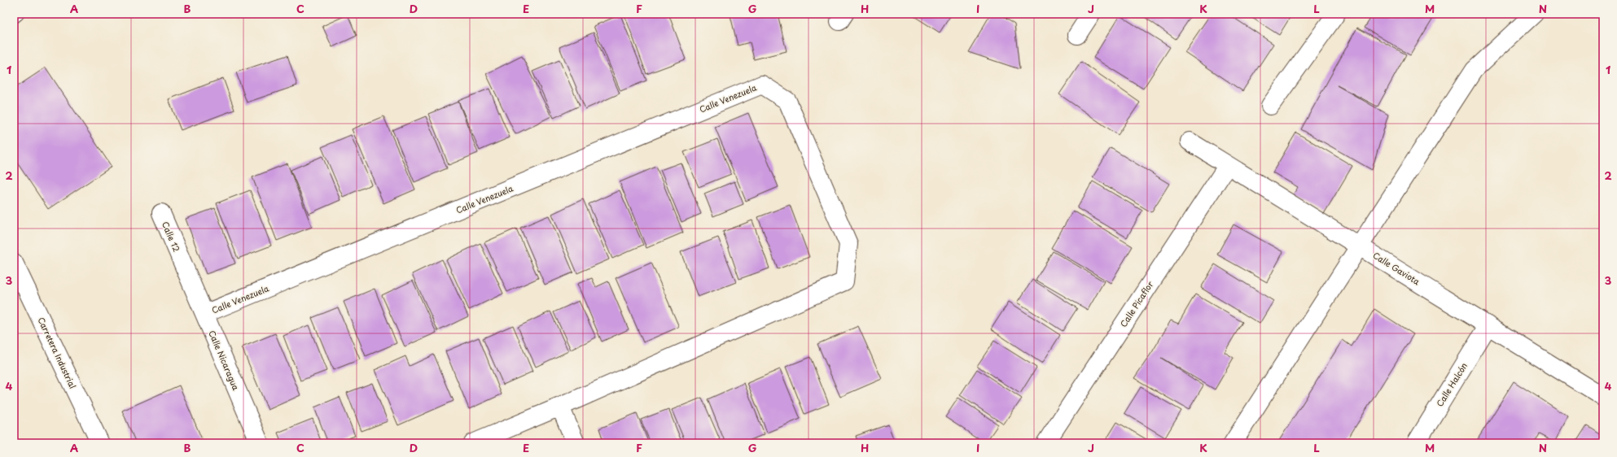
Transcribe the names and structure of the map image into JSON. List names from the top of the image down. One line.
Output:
{"streets":{"street":["Calle Venezuela","Calle 12","Calle Gaviota","Calle Picaflor","Carretera Industrial","Calle Nicaragua","Calle Halcón"]},"crossings":[["Calle Venezuela","Calle Nicaragua"],["Calle 12","Calle Nicaragua"],["Calle Gaviota","Calle Picaflor"],["Calle Gaviota","Calle Halcón"]],"grid":{"columns":["A","B","C","D","E","F","G","H","I","J","K","L","M","N"],"rows":["1","2","3","4"]}}
